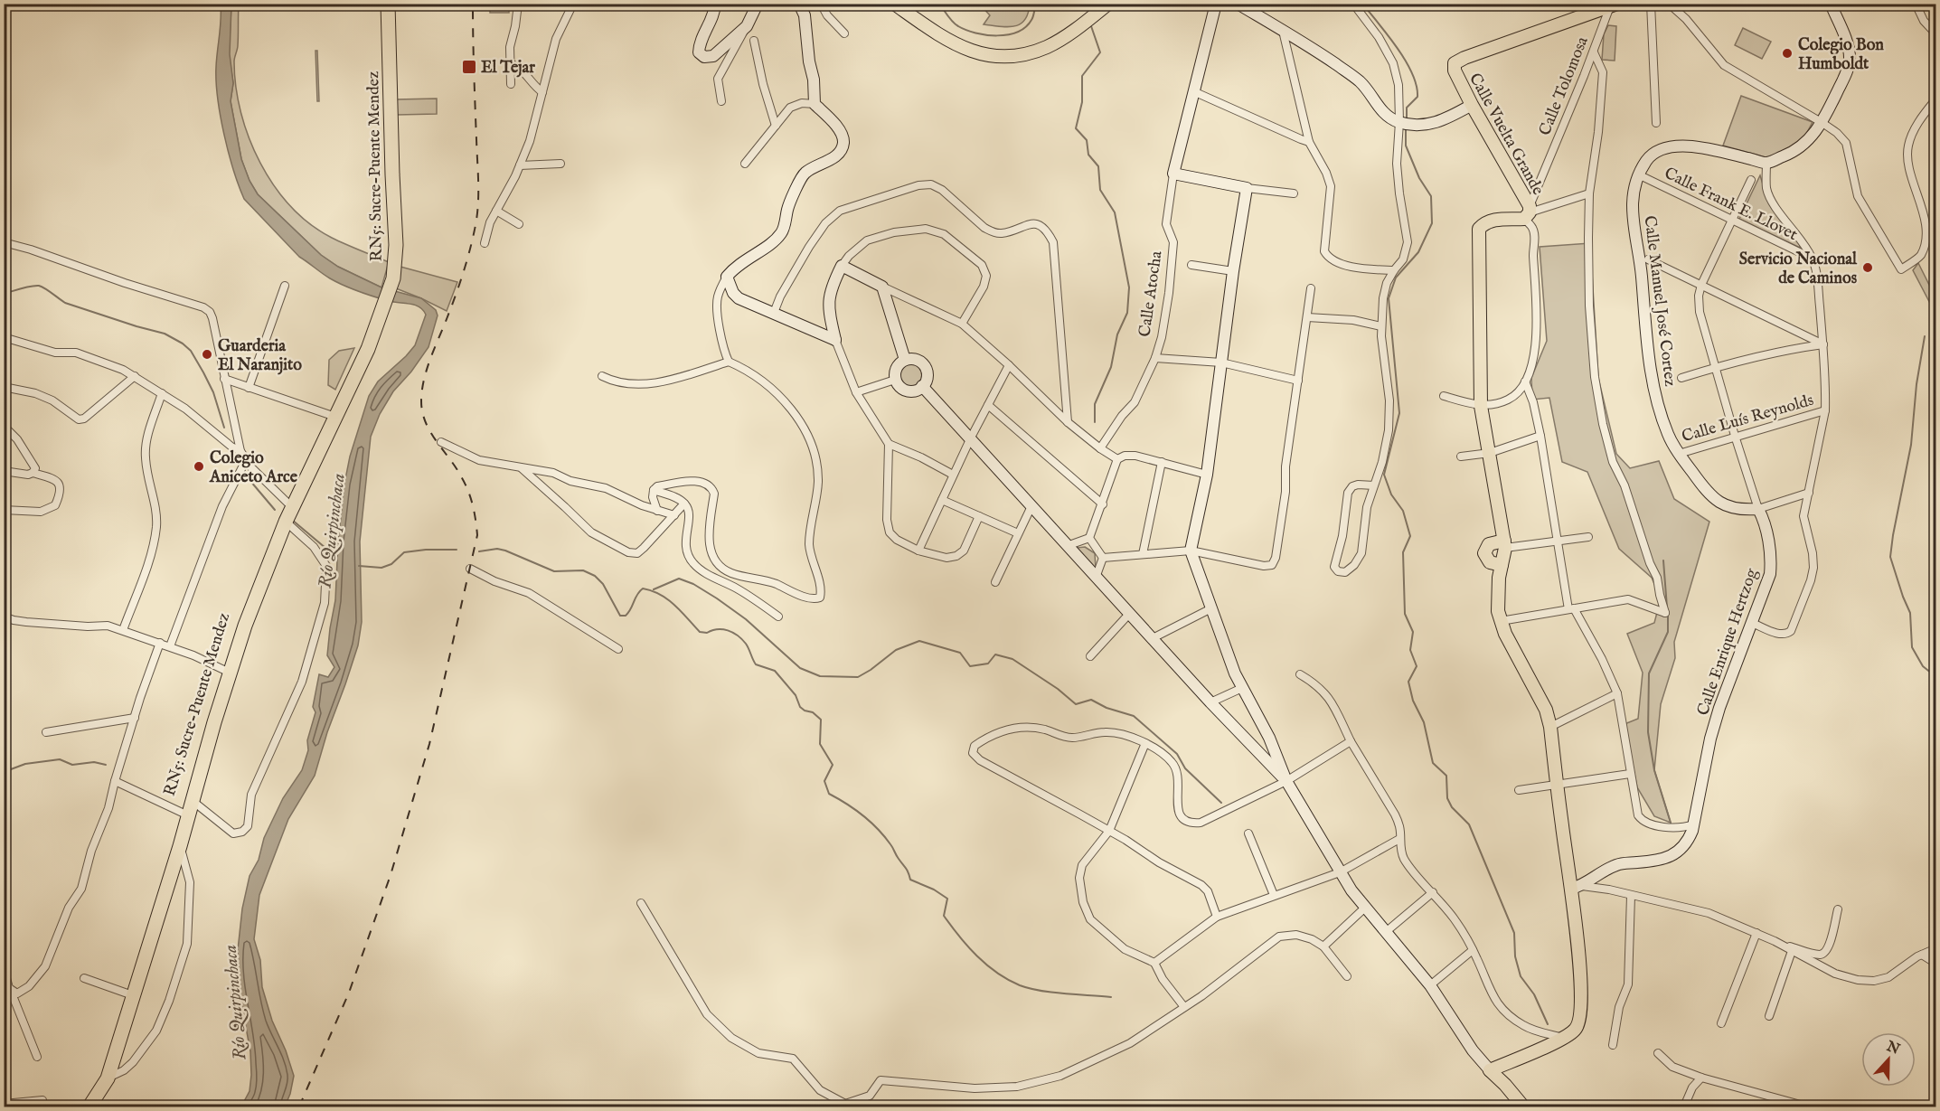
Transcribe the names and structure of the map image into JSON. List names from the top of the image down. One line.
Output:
{"streets":{"highway":["RN5: Sucre-Puente Mendez"],"main road":["Calle Vuelta Grande"],"street":["Calle Tolomosa","Calle Frank E. Llovet","Calle Atocha","Calle Manuel José Cortez","Calle Luís Reynolds","Calle Enrique Hertzog"]},"crossings":[["Calle Tolomosa","Calle Vuelta Grande"],["Calle Frank E. Llovet","Calle Manuel José Cortez"],["Calle Frank E. Llovet","Calle Enrique Hertzog"],["Calle Manuel José Cortez","Calle Luís Reynolds"],["Calle Manuel José Cortez","Calle Enrique Hertzog"],["Calle Luís Reynolds","Calle Enrique Hertzog"]],"water":["Río Quirpinchaca"],"places":{"other":["Colegio Bon Humboldt","Servicio Nacional de Caminos","Guarderia El Naranjito","Colegio Aniceto Arce"],"transit":["El Tejar"]},"north":"top"}
